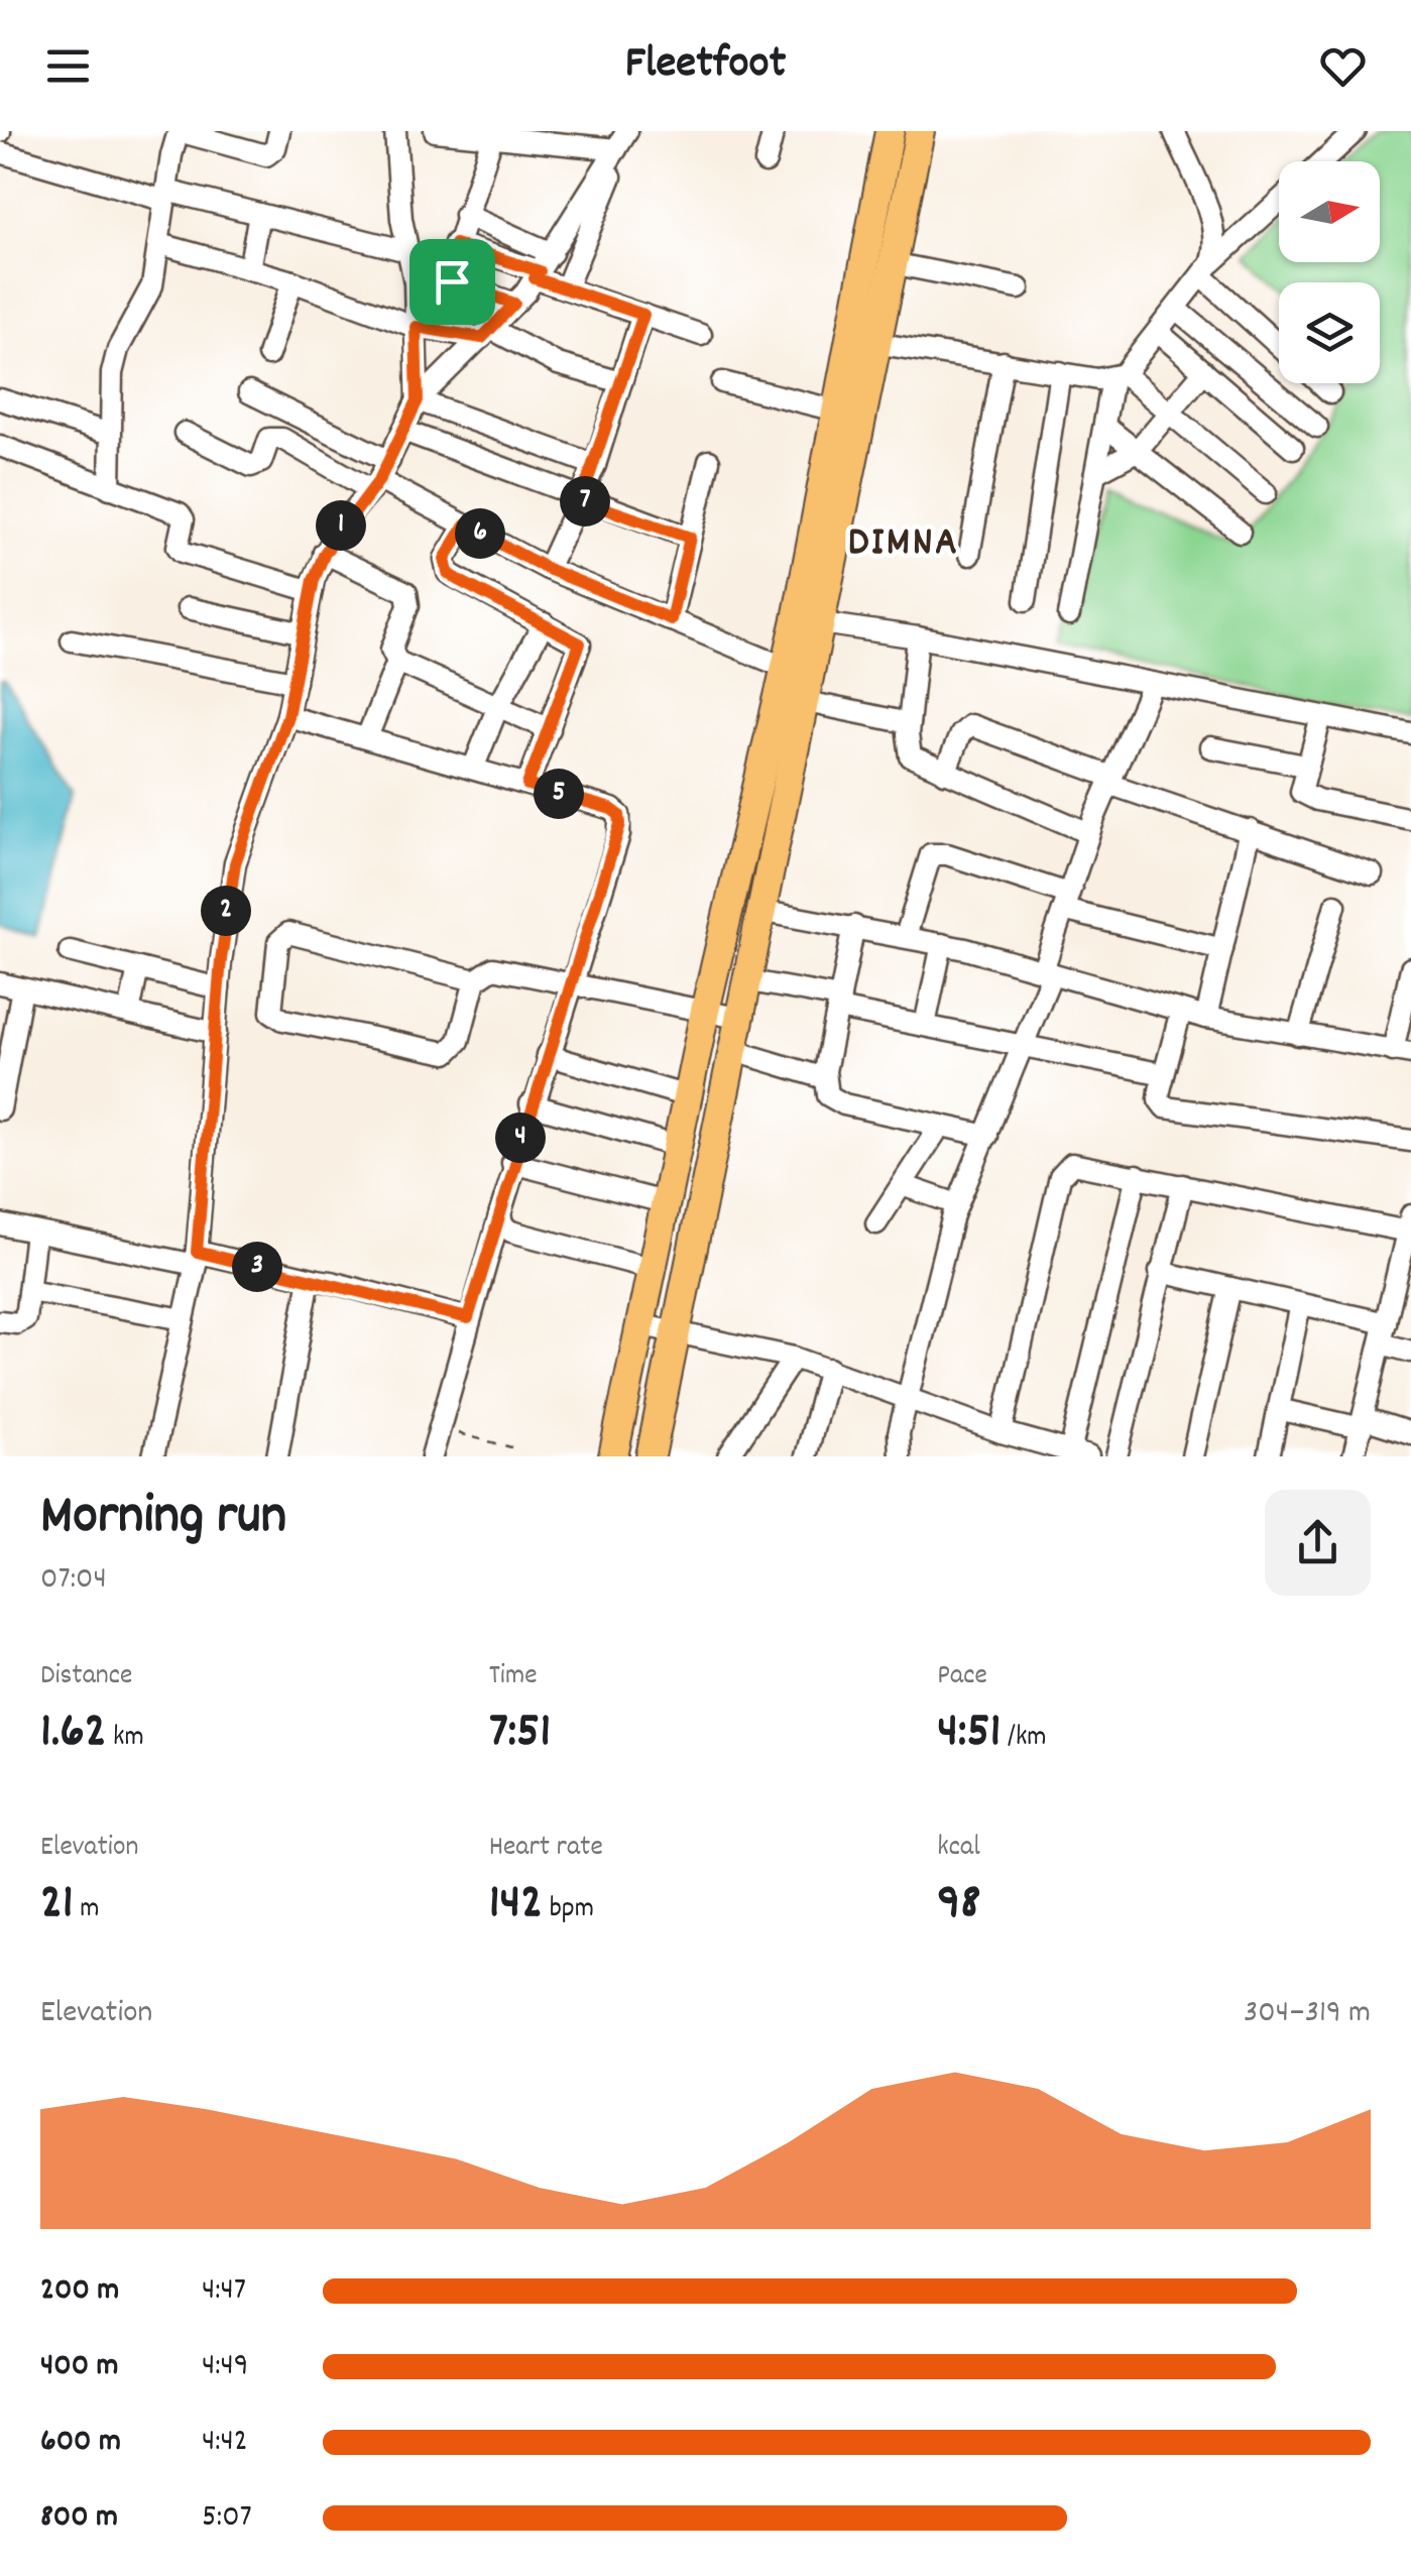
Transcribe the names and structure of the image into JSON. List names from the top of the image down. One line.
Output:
{"districts":["DIMNA"],"north":"right","page":{"header":"Fleetfoot","pins":["7","1","6","5","2","4","3"],"heading":["Morning run","07:04"],"stats":[["Distance","1.62 km"],["Time","7:51"],["Pace","4:51 /km"],["Elevation","21 m"],["Heart rate","142 bpm"],["kcal","98"]],"chart":["Elevation","304–319 m"],"list":[{"name":"200 m","note":"4:47"},{"name":"400 m","note":"4:49"},{"name":"600 m","note":"4:42"},{"name":"800 m","note":"5:07"}]}}
